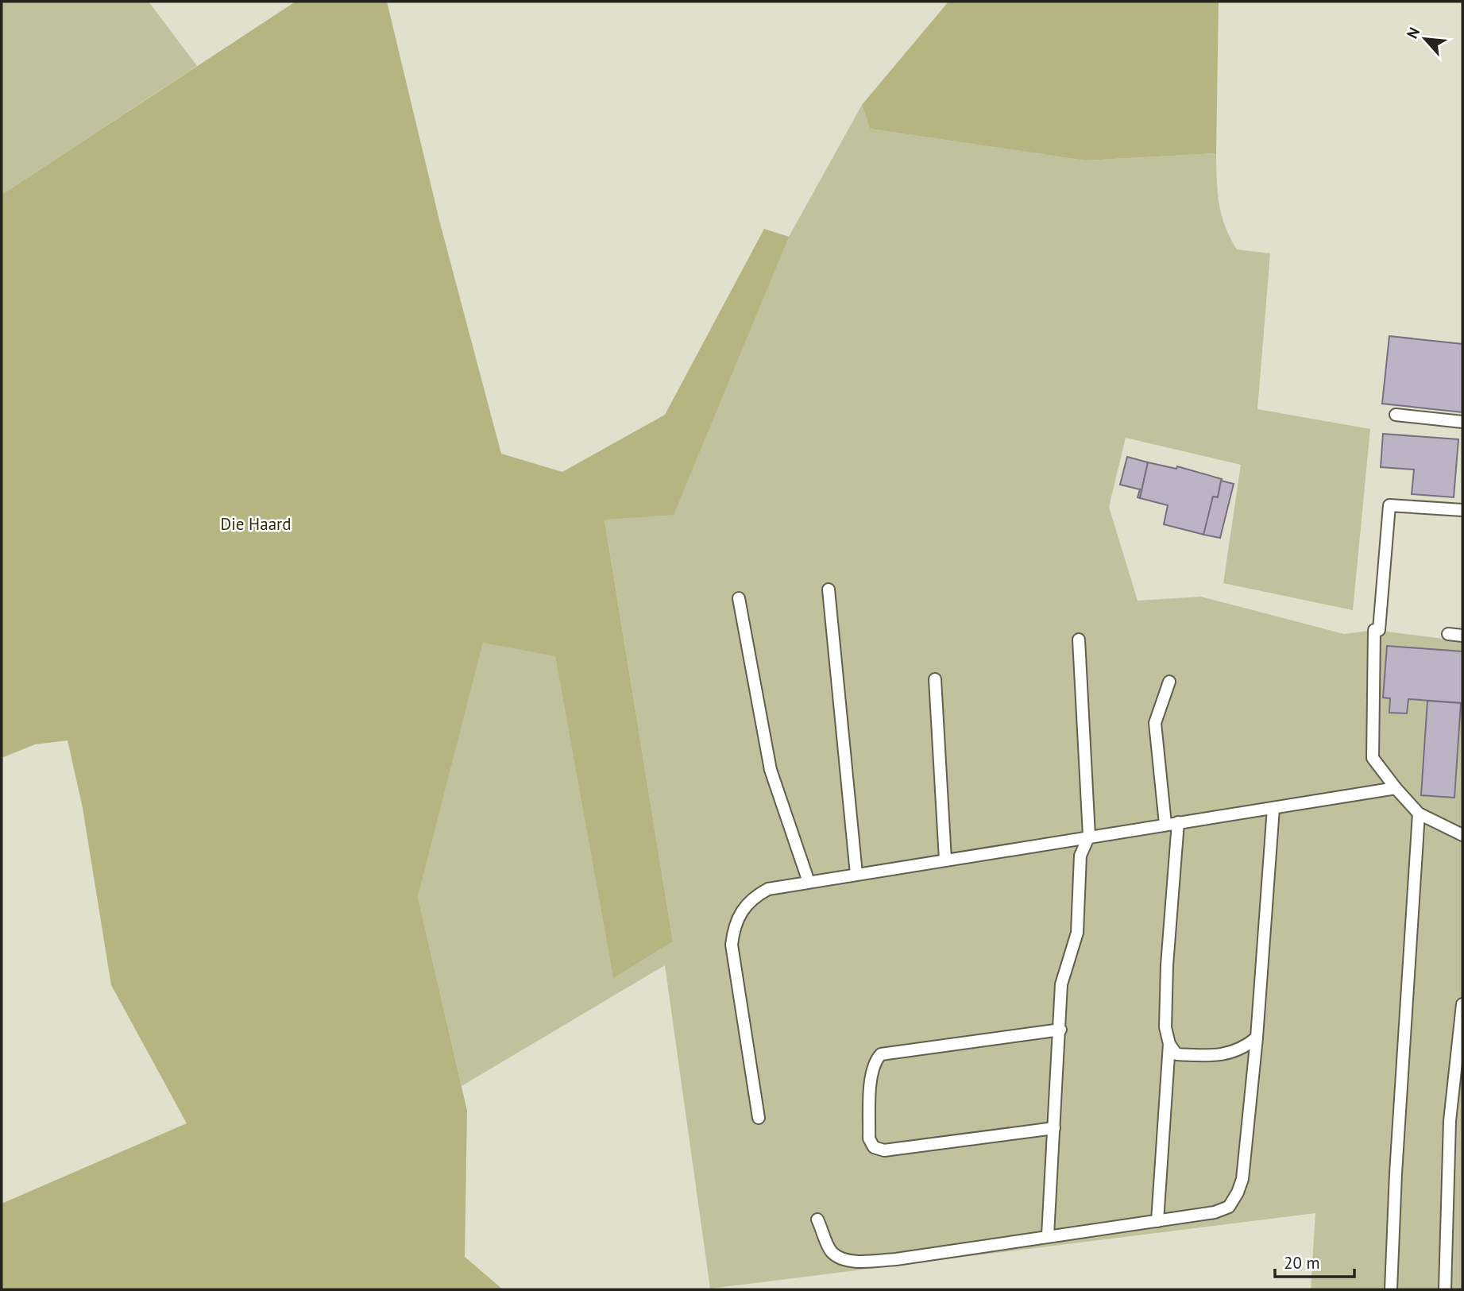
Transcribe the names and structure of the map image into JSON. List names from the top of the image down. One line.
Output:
{"parks":["Die Haard"],"scale_bar":"20 m","north":"top left"}
